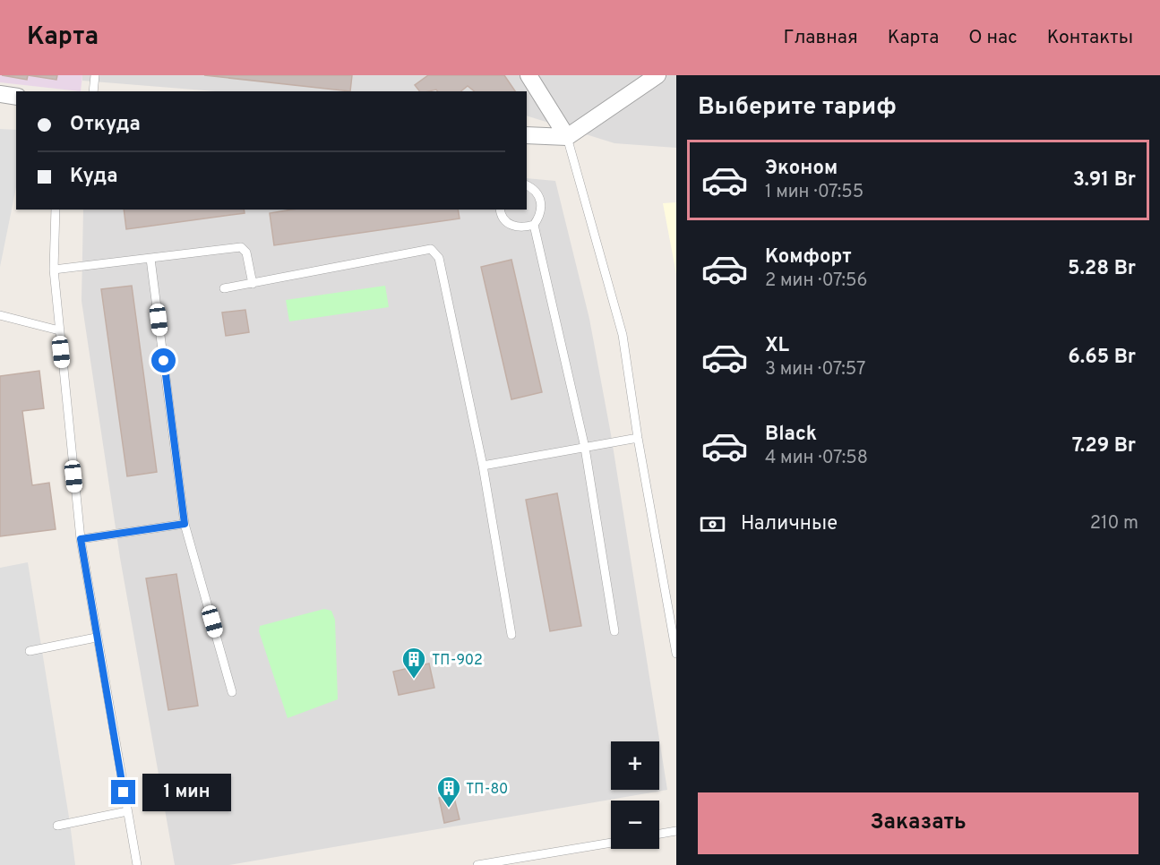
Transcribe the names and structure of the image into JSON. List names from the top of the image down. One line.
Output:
{"places":{"building":["ТП-902","ТП-80"]},"page":{"header":"Карта","nav":["Главная","Карта","О нас","Контакты"],"heading":"Выберите тариф","banner":["Откуда","Куда"],"list":[{"name":"Эконом","note":"1 мин · 07:55","value":"3.91 Br"},{"name":"Комфорт","note":"2 мин · 07:56","value":"5.28 Br"},{"name":"XL","note":"3 мин · 07:57","value":"6.65 Br"},{"name":"Black","note":"4 мин · 07:58","value":"7.29 Br"}],"pay":["Наличные","210 m"],"map_buttons":["+","−"],"bubble":"1 мин","buttons":"Заказать"}}
